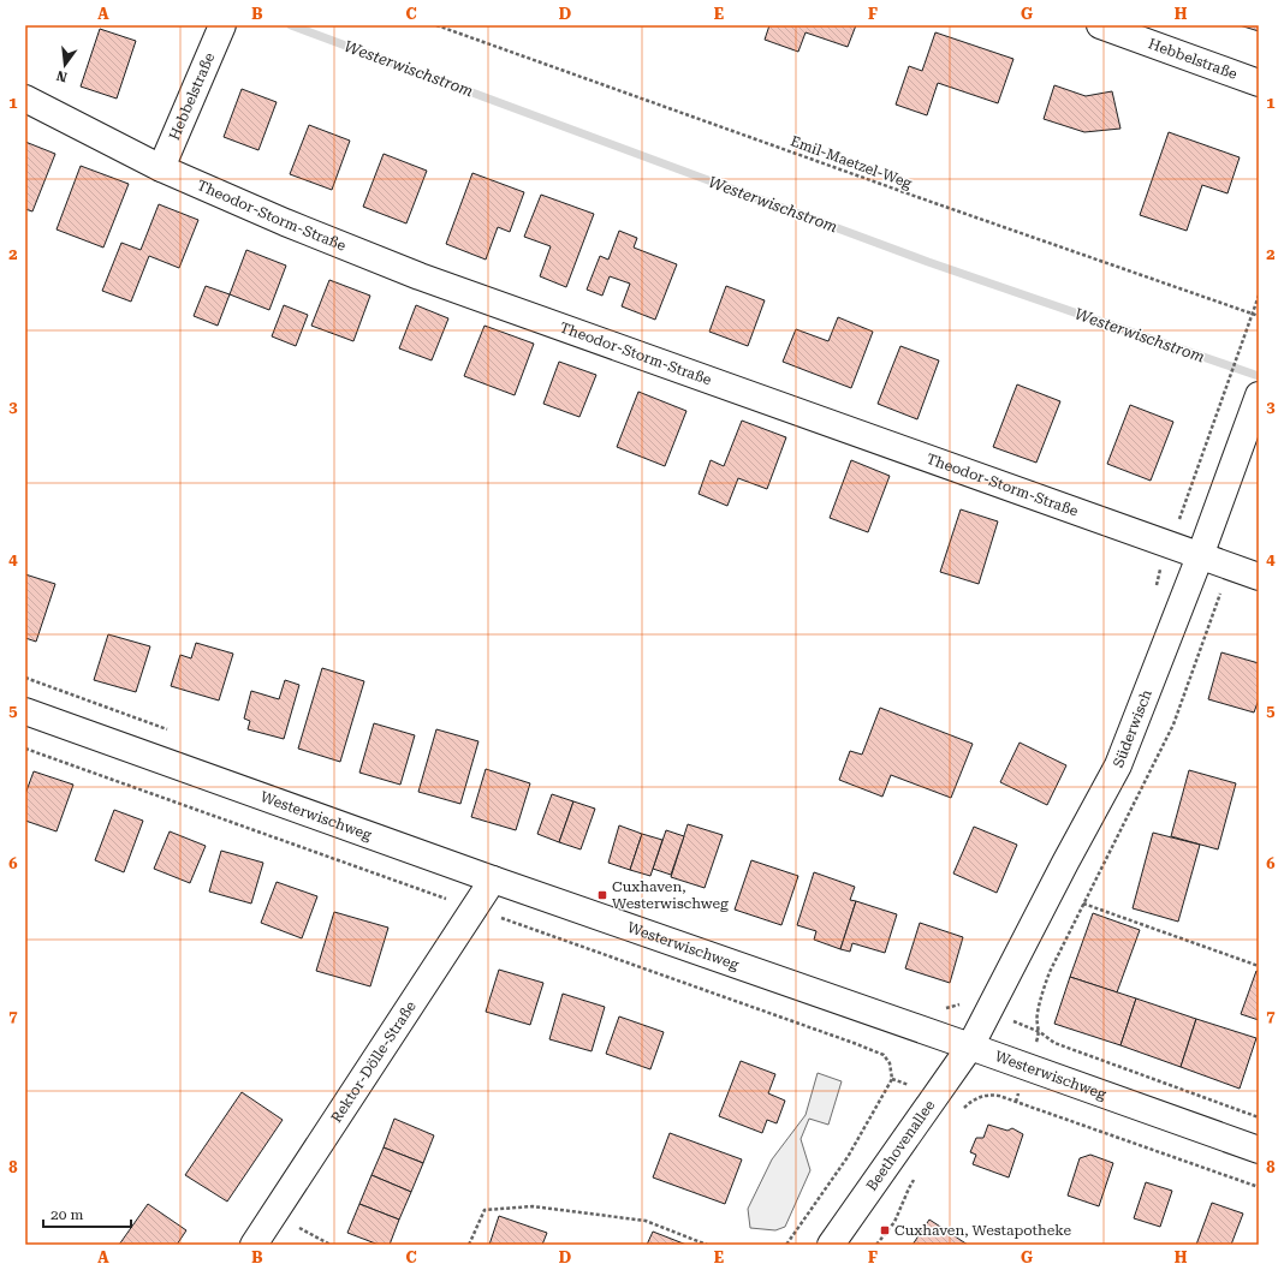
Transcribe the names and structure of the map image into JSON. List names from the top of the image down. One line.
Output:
{"streets":{"street":["Hebbelstraße","Theodor-Storm-Straße","Süderwisch","Westerwischweg","Rektor-Dölle-Straße","Beethovenallee"],"path":["Emil-Maetzel-Weg"]},"crossings":[["Hebbelstraße","Theodor-Storm-Straße"],["Theodor-Storm-Straße","Süderwisch"],["Süderwisch","Westerwischweg"],["Süderwisch","Beethovenallee"],["Westerwischweg","Rektor-Dölle-Straße"],["Westerwischweg","Beethovenallee"]],"water":["Westerwischstrom"],"places":{"transit":["Cuxhaven, Westerwischweg","Cuxhaven, Westapotheke"]},"scale_bar":"20 m","north":"bottom","grid":{"columns":["A","B","C","D","E","F","G","H"],"rows":["1","2","3","4","5","6","7","8"]}}
